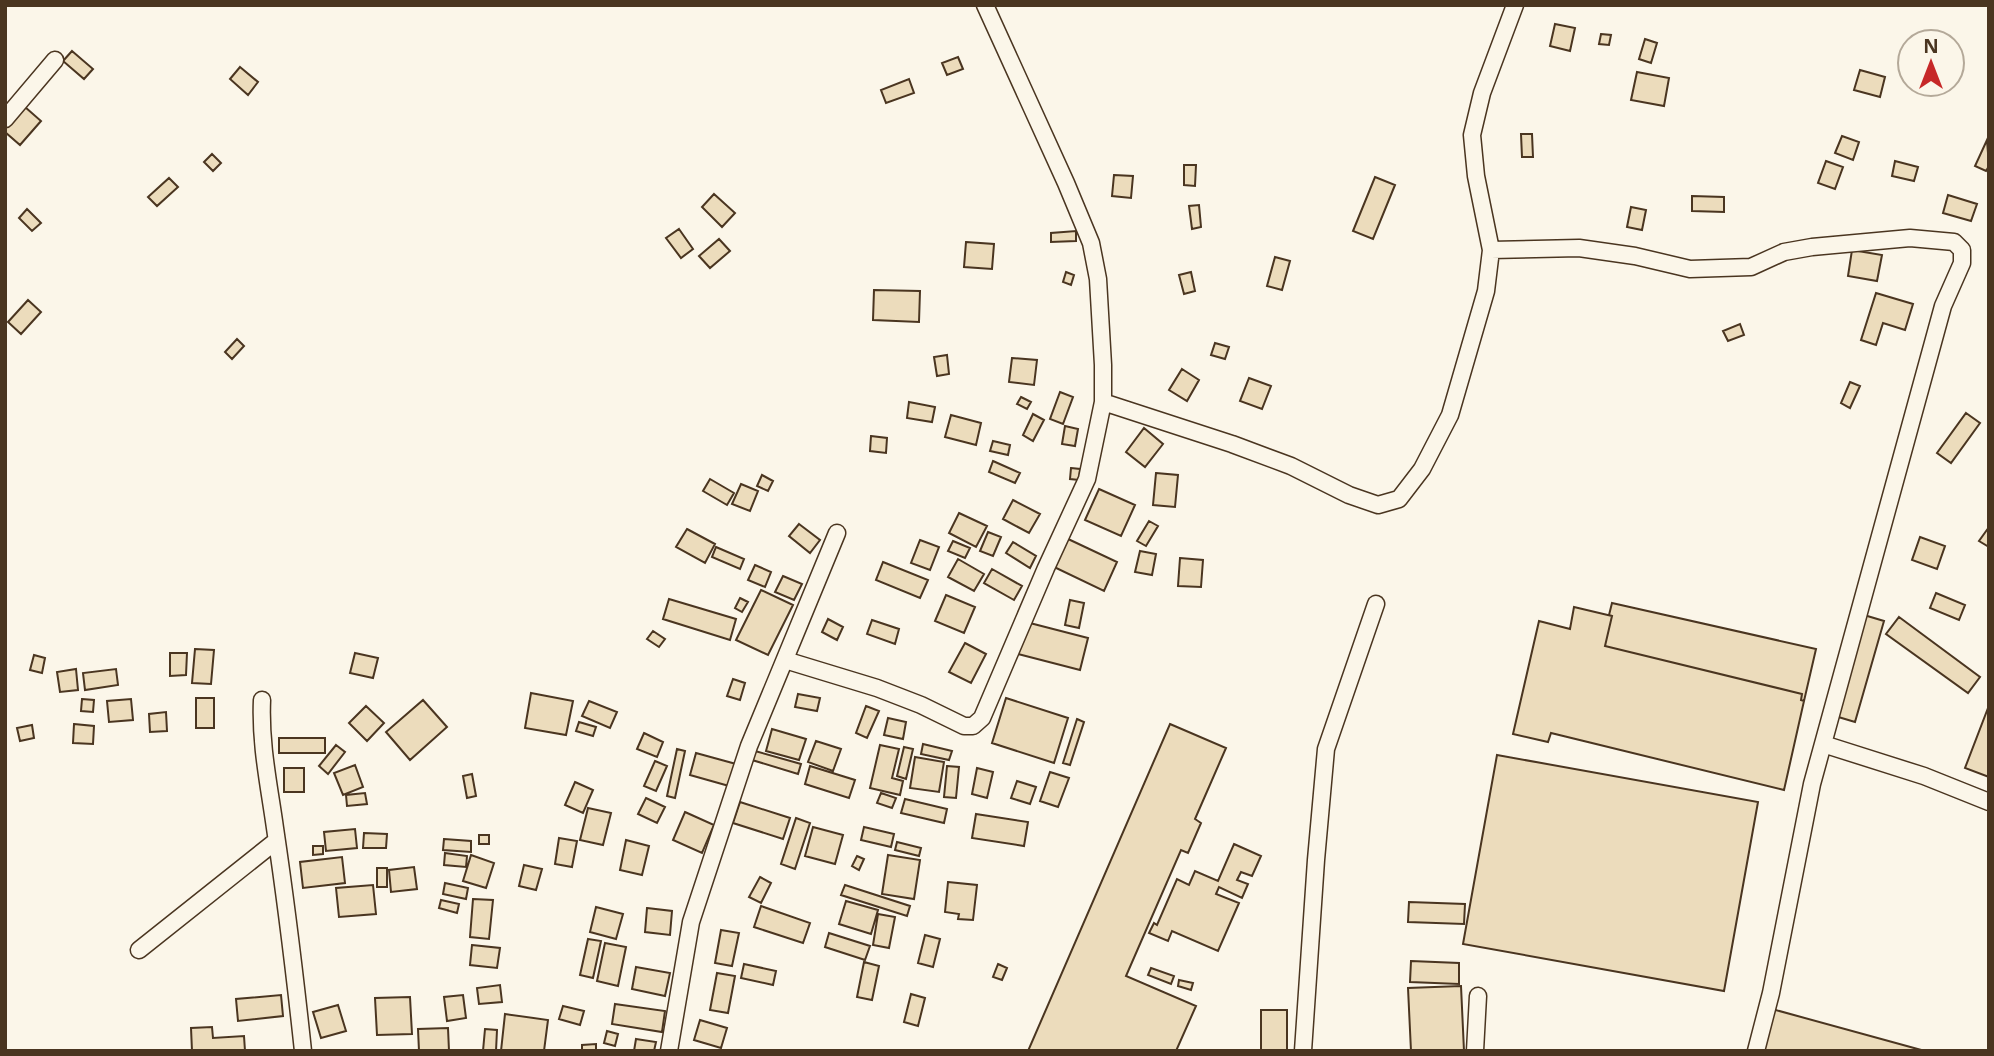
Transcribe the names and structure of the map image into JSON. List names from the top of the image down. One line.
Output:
{"north":"top"}
